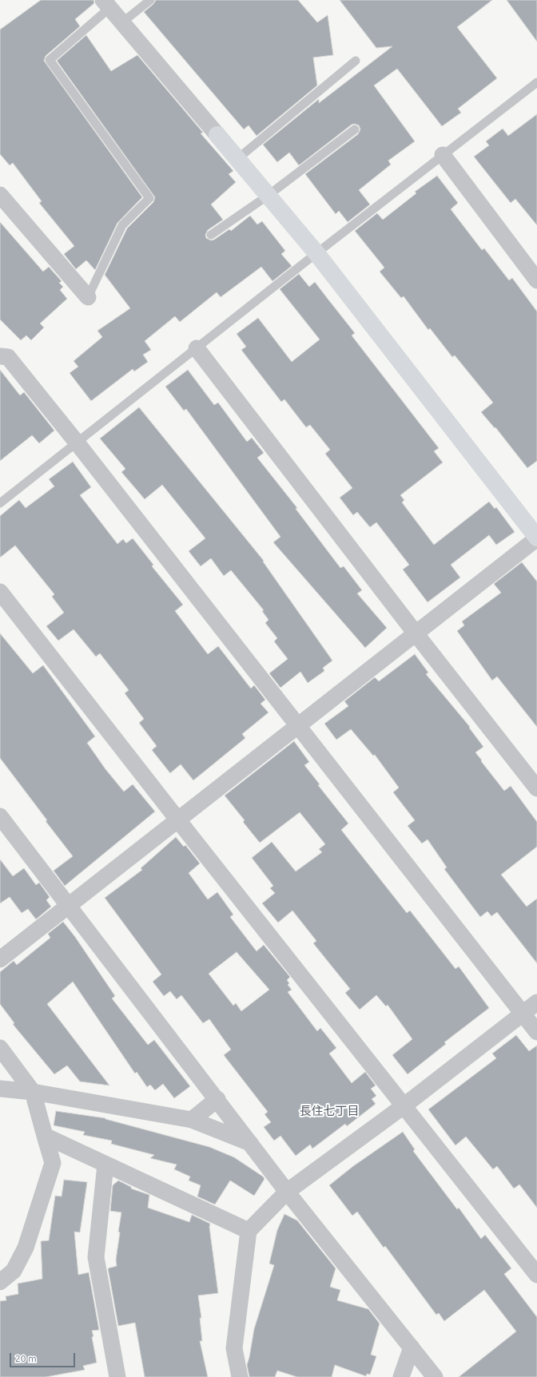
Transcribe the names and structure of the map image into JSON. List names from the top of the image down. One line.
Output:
{"districts":["長住七丁目"],"scale_bar":"20 m"}
